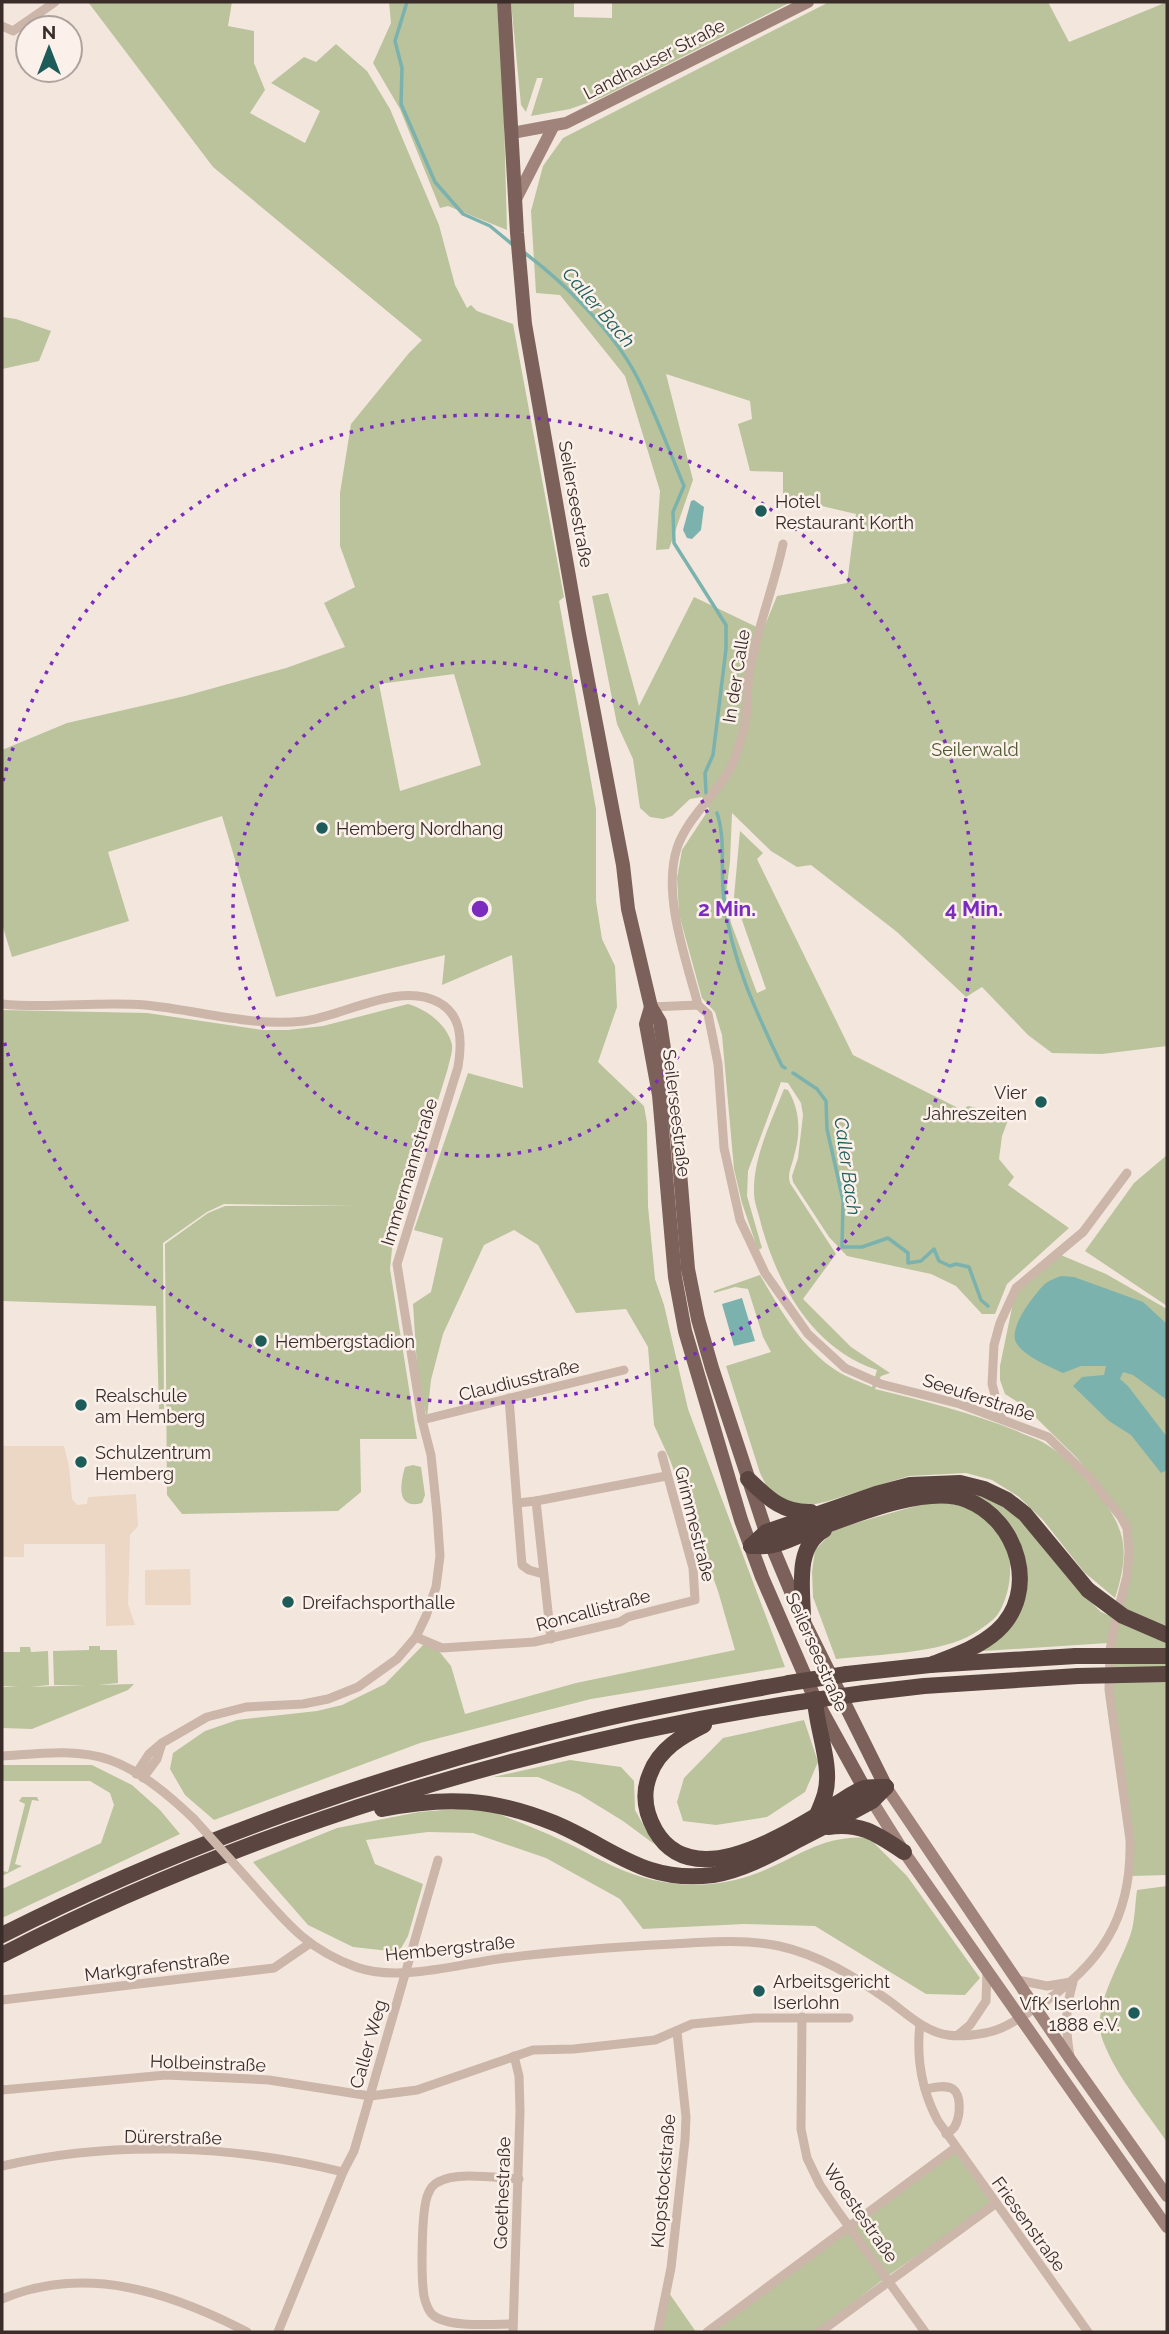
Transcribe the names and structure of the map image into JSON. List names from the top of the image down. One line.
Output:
{"streets":{"main road":["Landhauser Straße","Seilerseestraße"],"street":["In der Calle","Immermannstraße","Claudiusstraße","Seeuferstraße","Grimmestraße","Roncallistraße","Hembergstraße","Markgrafenstraße","Caller Weg","Holbeinstraße","Dürerstraße","Klopstockstraße","Goethestraße","Woestestraße","Friesenstraße"]},"crossings":[["Landhauser Straße","Seilerseestraße"],["Seilerseestraße","Seeuferstraße"],["Seilerseestraße","Hembergstraße"],["In der Calle","Seeuferstraße"],["Immermannstraße","Claudiusstraße"],["Immermannstraße","Roncallistraße"],["Immermannstraße","Hembergstraße"],["Seeuferstraße","Hembergstraße"],["Grimmestraße","Roncallistraße"],["Hembergstraße","Markgrafenstraße"],["Hembergstraße","Caller Weg"],["Hembergstraße","Friesenstraße"],["Caller Weg","Holbeinstraße"],["Caller Weg","Dürerstraße"],["Holbeinstraße","Klopstockstraße"],["Holbeinstraße","Goethestraße"],["Holbeinstraße","Woestestraße"]],"water":["Caller Bach"],"parks":["Seilerwald"],"places":["Hotel Restaurant Korth","Hemberg Nordhang","Vier Jahreszeiten","Hembergstadion","Realschule am Hemberg","Schulzentrum Hemberg","Dreifachsporthalle","Arbeitsgericht Iserlohn","VfK Iserlohn 1888 e.V."],"north":"top","rings":["2 Min.","4 Min."]}
